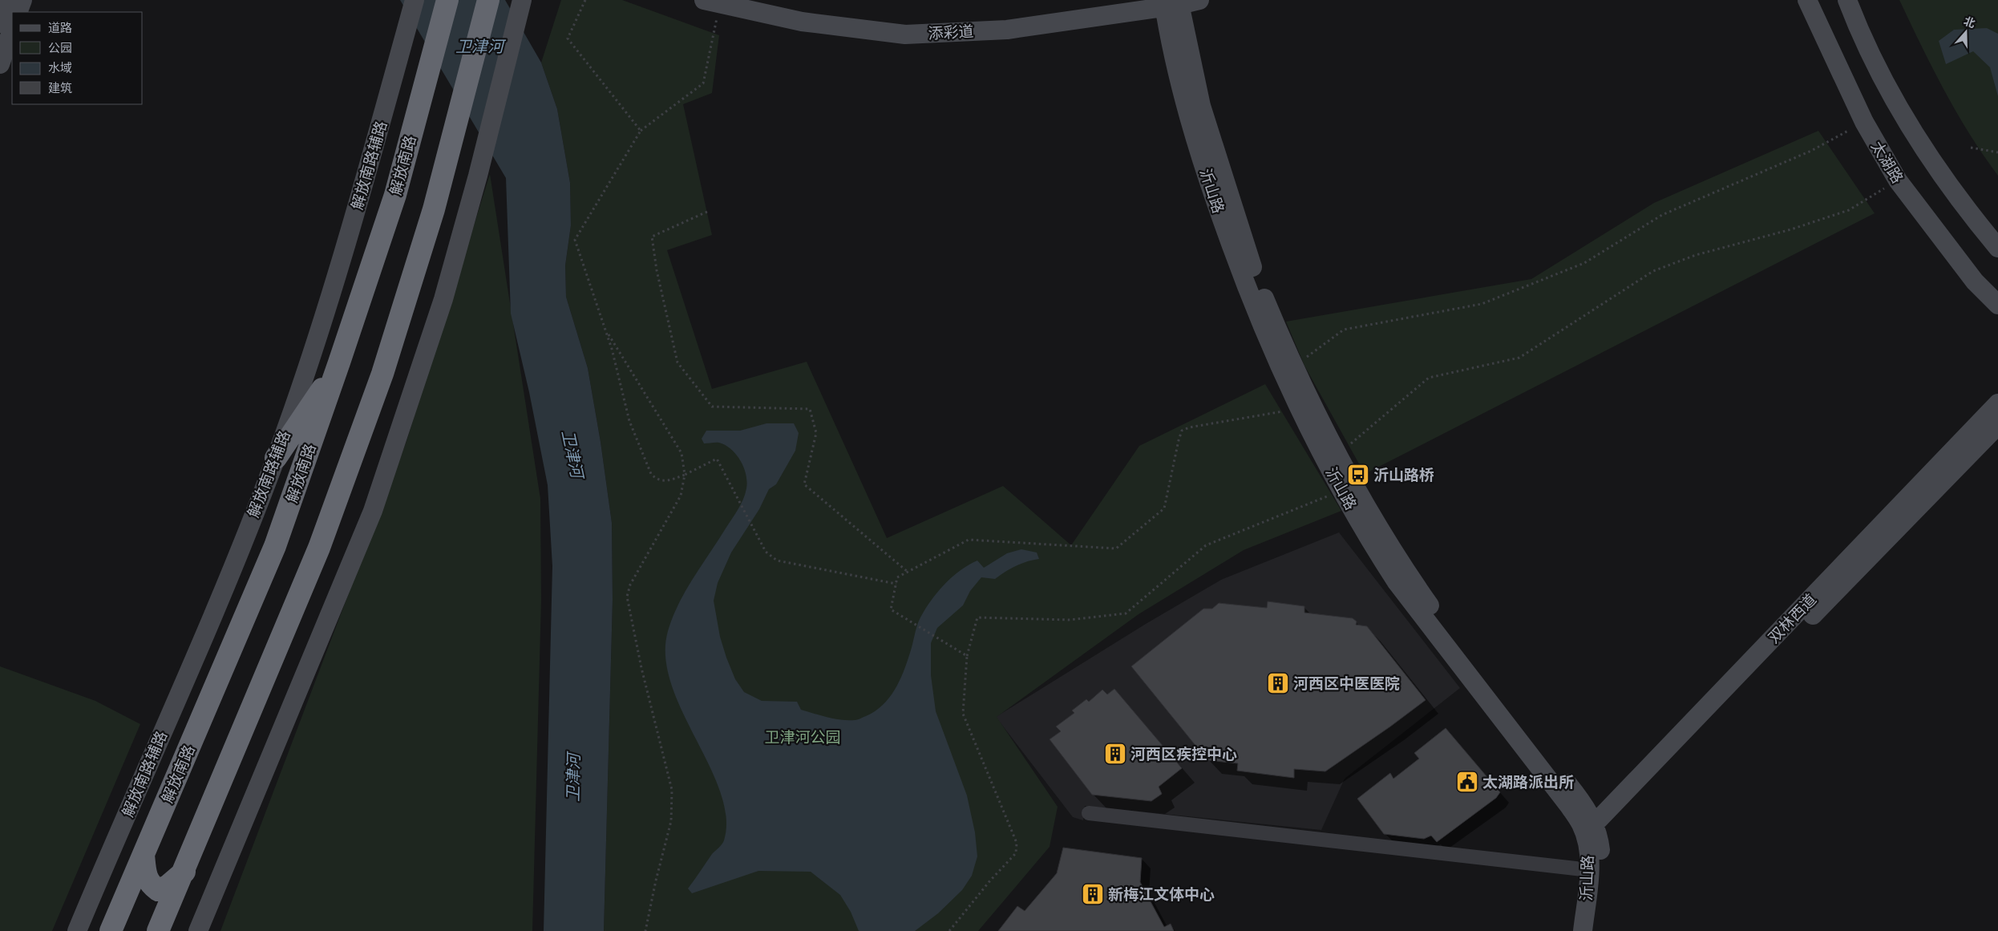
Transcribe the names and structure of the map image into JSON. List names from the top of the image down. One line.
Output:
{"streets":{"highway":["解放南路"],"street":["添彩道","太湖路","解放南路辅路","沂山路","双林西道"]},"crossings":[["添彩道","沂山路"],["沂山路","双林西道"]],"water":["卫津河"],"parks":["卫津河公园"],"places":{"bus stop":["沂山路桥"],"building":["河西区中医医院","河西区疾控中心","新梅江文体中心"],"public building":["太湖路派出所"]},"legend":["道路","公园","水域","建筑"],"north":"top"}
